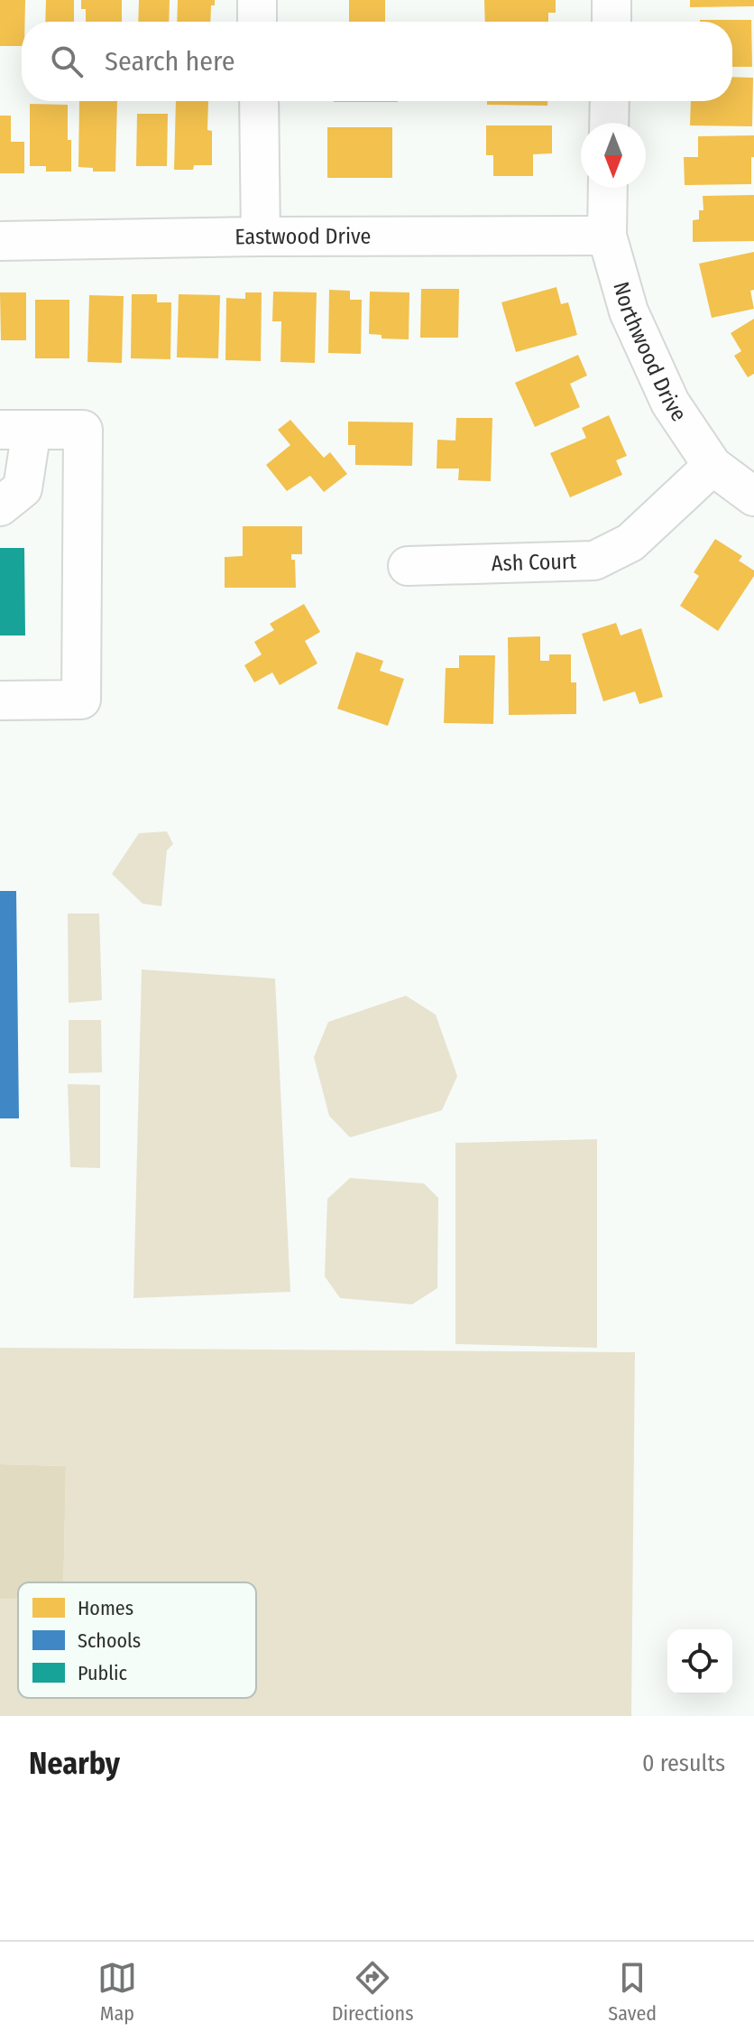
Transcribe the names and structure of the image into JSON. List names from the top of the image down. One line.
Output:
{"streets":{"street":["Eastwood Drive","Northwood Drive","Ash Court"]},"crossings":[["Eastwood Drive","Northwood Drive"],["Northwood Drive","Ash Court"]],"legend":["Homes","Schools","Public"],"north":"bottom","page":{"search":"Search here","heading":["Nearby","0 results"],"nav":["Map","Directions","Saved"]}}
